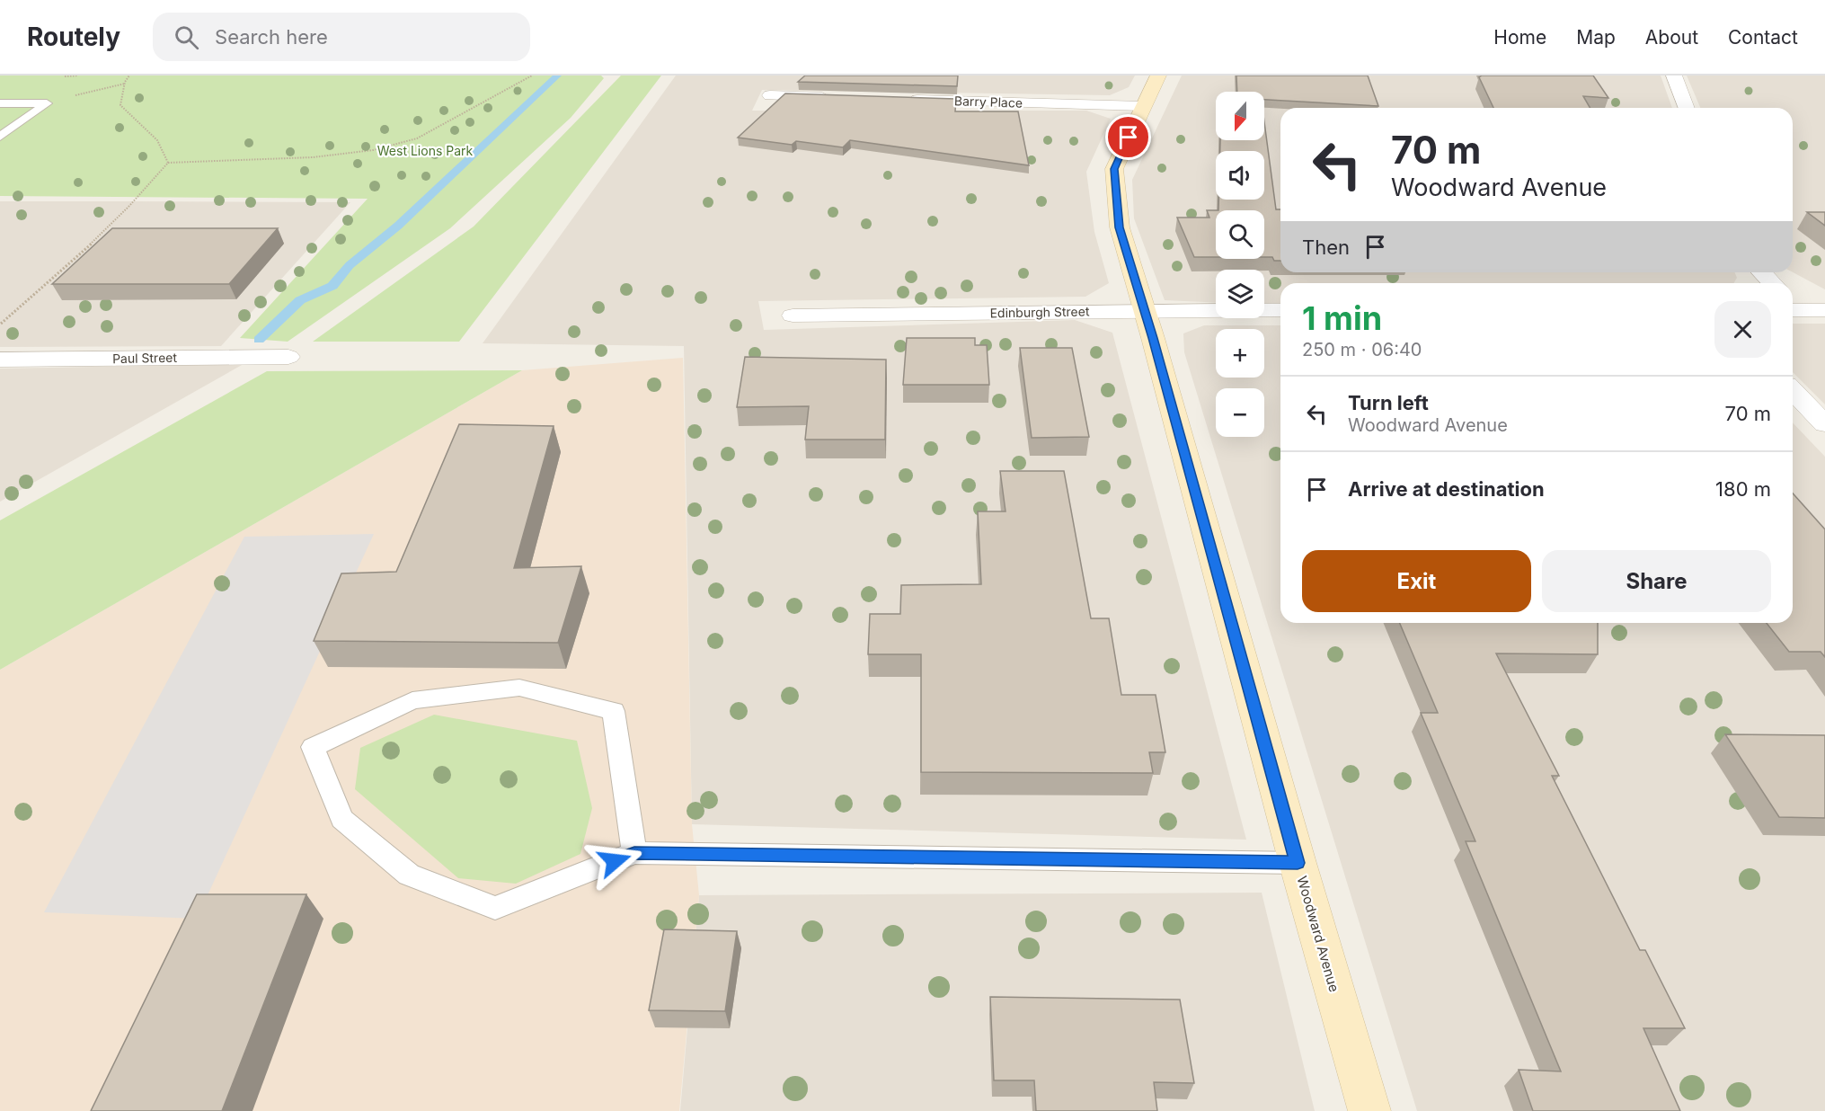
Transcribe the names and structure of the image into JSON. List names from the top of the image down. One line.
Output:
{"streets":{"street":["Barry Place","Edinburgh Street","Paul Street","Woodward Avenue"]},"crossings":[["Barry Place","Woodward Avenue"],["Edinburgh Street","Woodward Avenue"]],"parks":["West Lions Park"],"north":"bottom","page":{"header":"Routely","search":"Search here","nav":["Home","Map","About","Contact"],"map_buttons":["+","−"],"turn":["70 m","Woodward Avenue"],"then":"Then","heading":["1 min","250 m · 06:40"],"list":[{"name":"Turn left","note":"Woodward Avenue","value":"70 m"},{"name":"Arrive at destination","value":"180 m"}],"buttons":["Exit","Share"]}}
